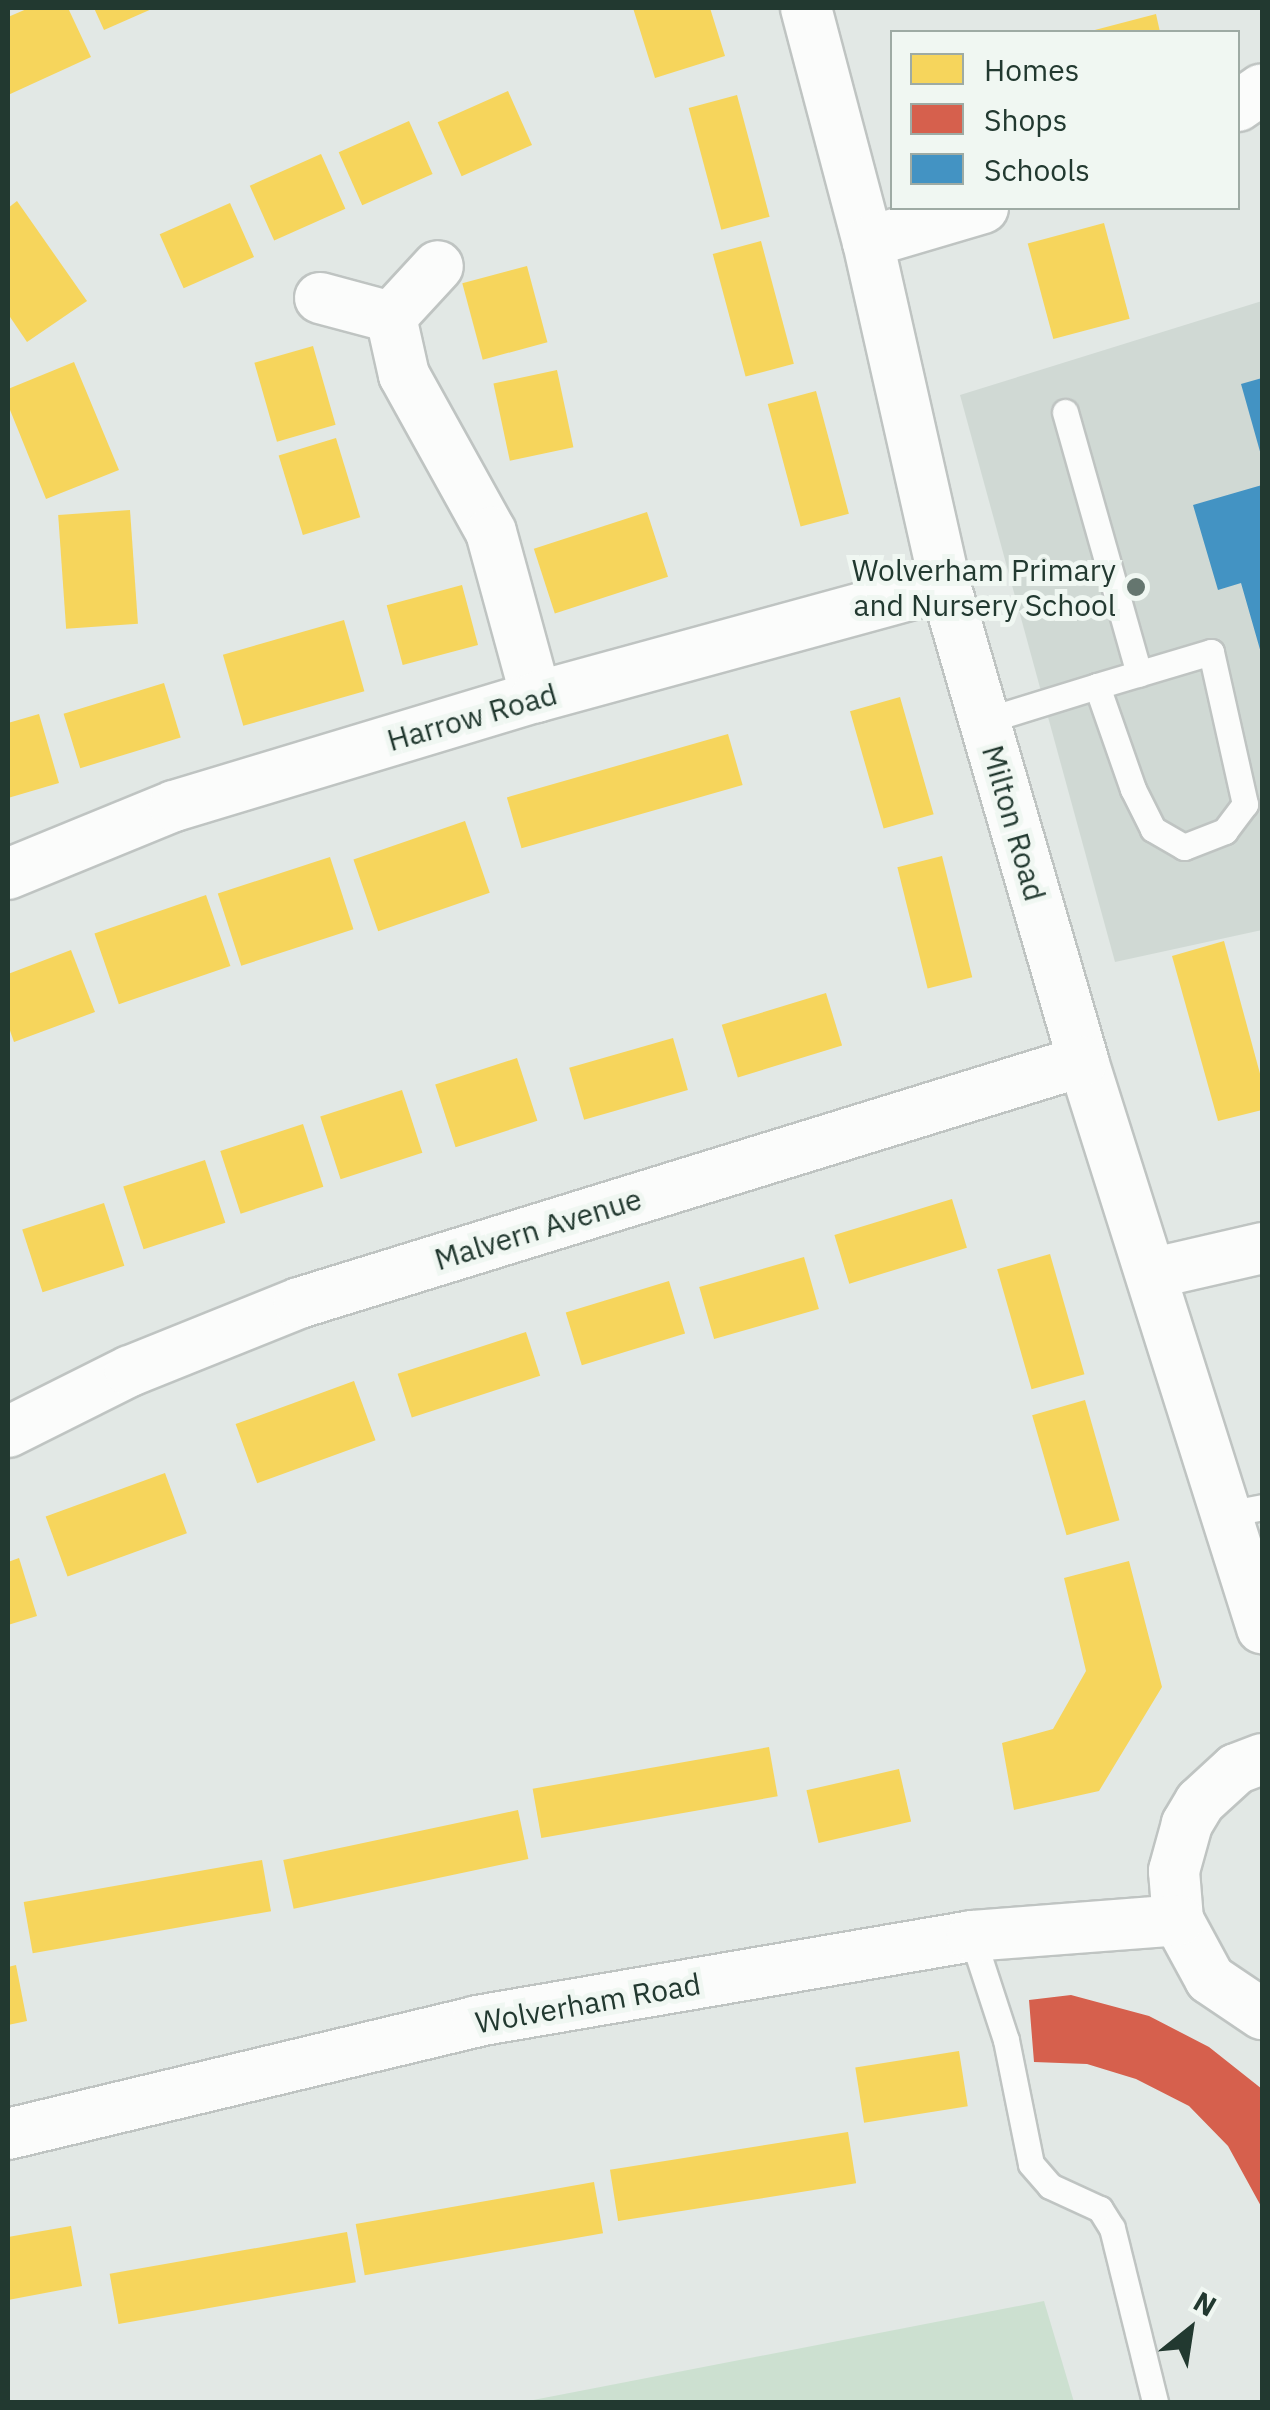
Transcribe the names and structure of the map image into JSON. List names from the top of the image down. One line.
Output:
{"streets":{"street":["Harrow Road","Milton Road","Malvern Avenue","Wolverham Road"]},"crossings":[["Harrow Road","Milton Road"],["Milton Road","Malvern Avenue"]],"places":["Wolverham Primary and Nursery School"],"legend":["Homes","Shops","Schools"],"north":"top right"}
